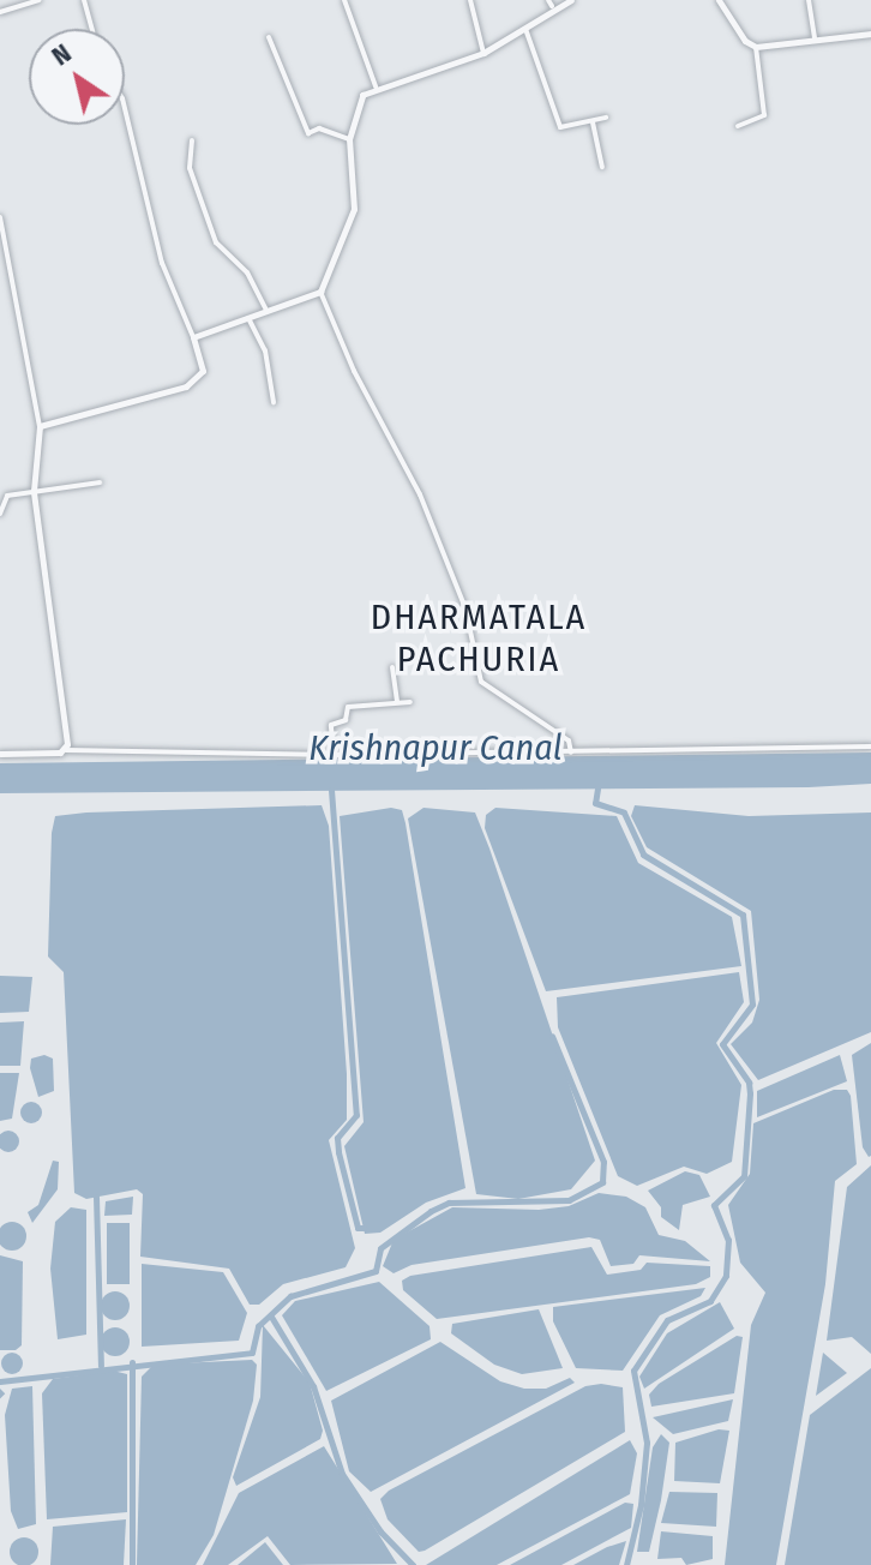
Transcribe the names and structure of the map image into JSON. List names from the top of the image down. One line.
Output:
{"districts":["DHARMATALA PACHURIA"],"water":["Krishnapur Canal"],"north":"top left"}
